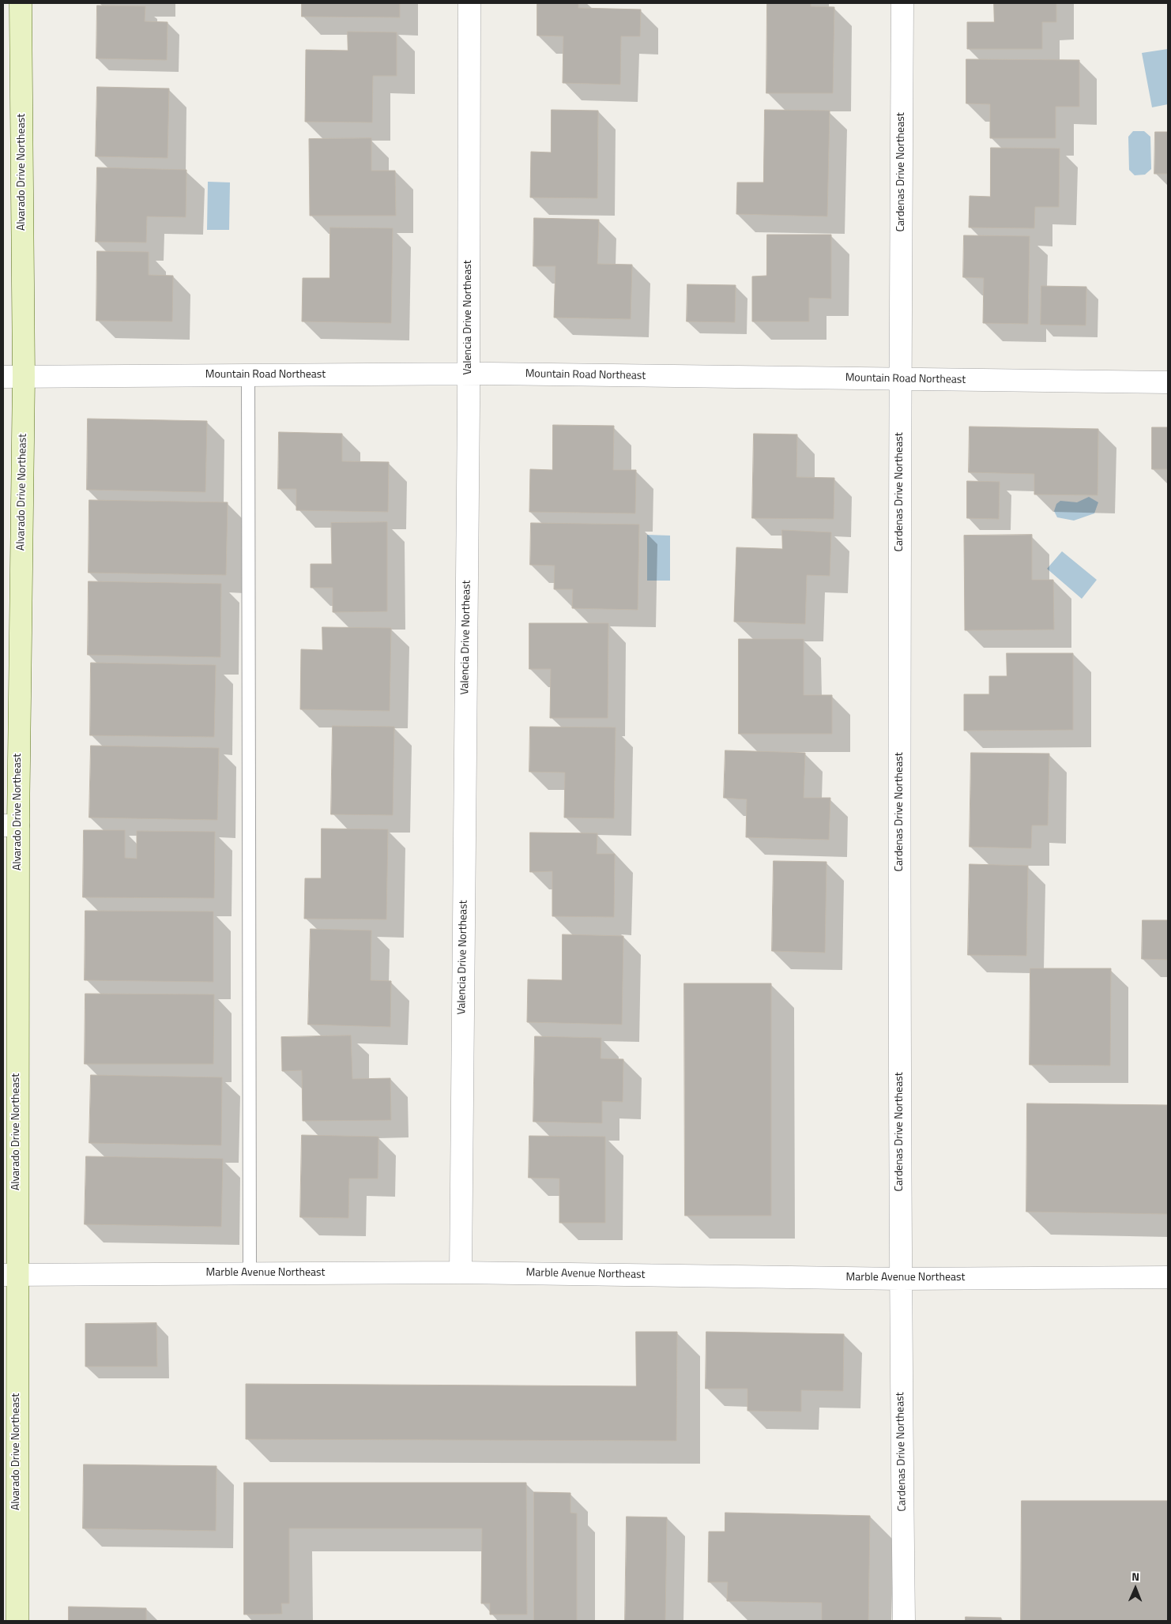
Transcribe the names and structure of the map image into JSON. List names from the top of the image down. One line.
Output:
{"streets":{"street":["Alvarado Drive Northeast","Cardenas Drive Northeast","Valencia Drive Northeast","Mountain Road Northeast","Marble Avenue Northeast"]},"crossings":[["Alvarado Drive Northeast","Mountain Road Northeast"],["Alvarado Drive Northeast","Marble Avenue Northeast"],["Cardenas Drive Northeast","Mountain Road Northeast"],["Cardenas Drive Northeast","Marble Avenue Northeast"],["Valencia Drive Northeast","Mountain Road Northeast"],["Valencia Drive Northeast","Marble Avenue Northeast"]],"north":"top"}
